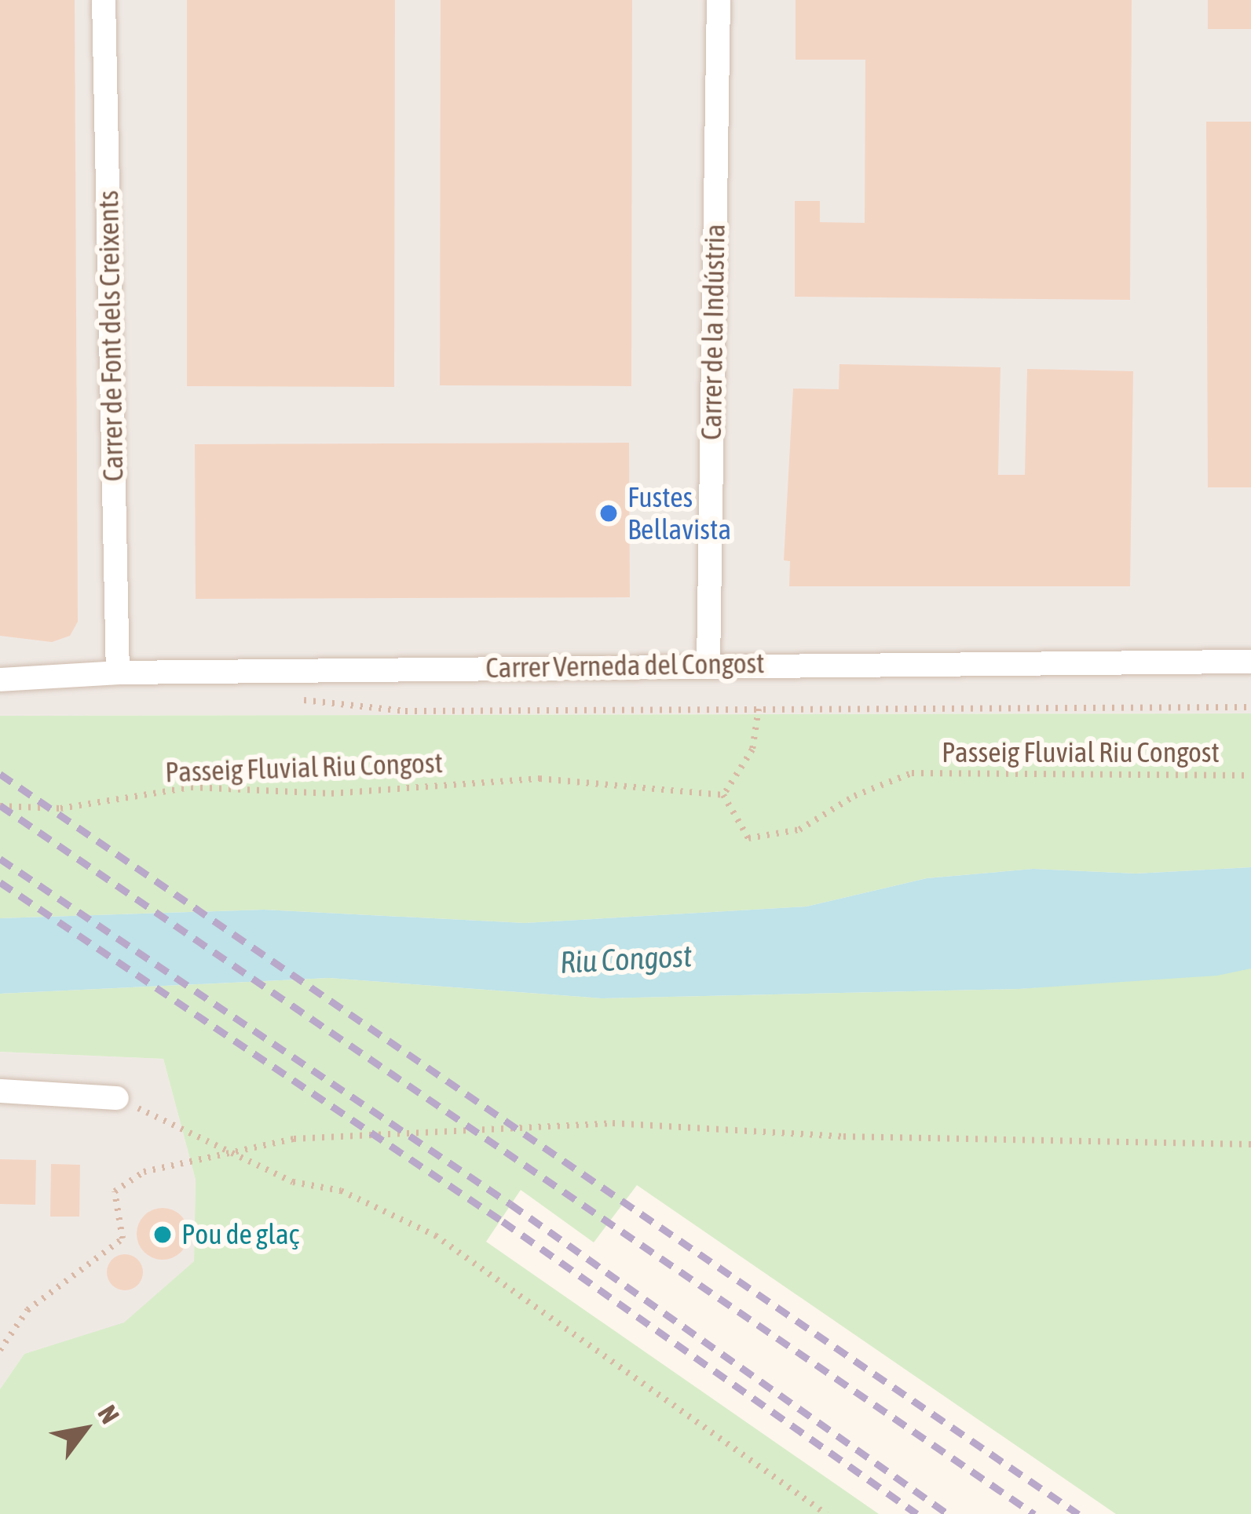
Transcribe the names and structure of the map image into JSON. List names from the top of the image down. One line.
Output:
{"streets":{"street":["Carrer de la Indústria","Carrer de Font dels Creixents","Carrer Verneda del Congost"],"path":["Passeig Fluvial Riu Congost"]},"crossings":[["Carrer de la Indústria","Carrer Verneda del Congost"],["Carrer de Font dels Creixents","Carrer Verneda del Congost"]],"water":["Riu Congost"],"places":["Fustes Bellavista","Pou de glaç"],"north":"top right"}
